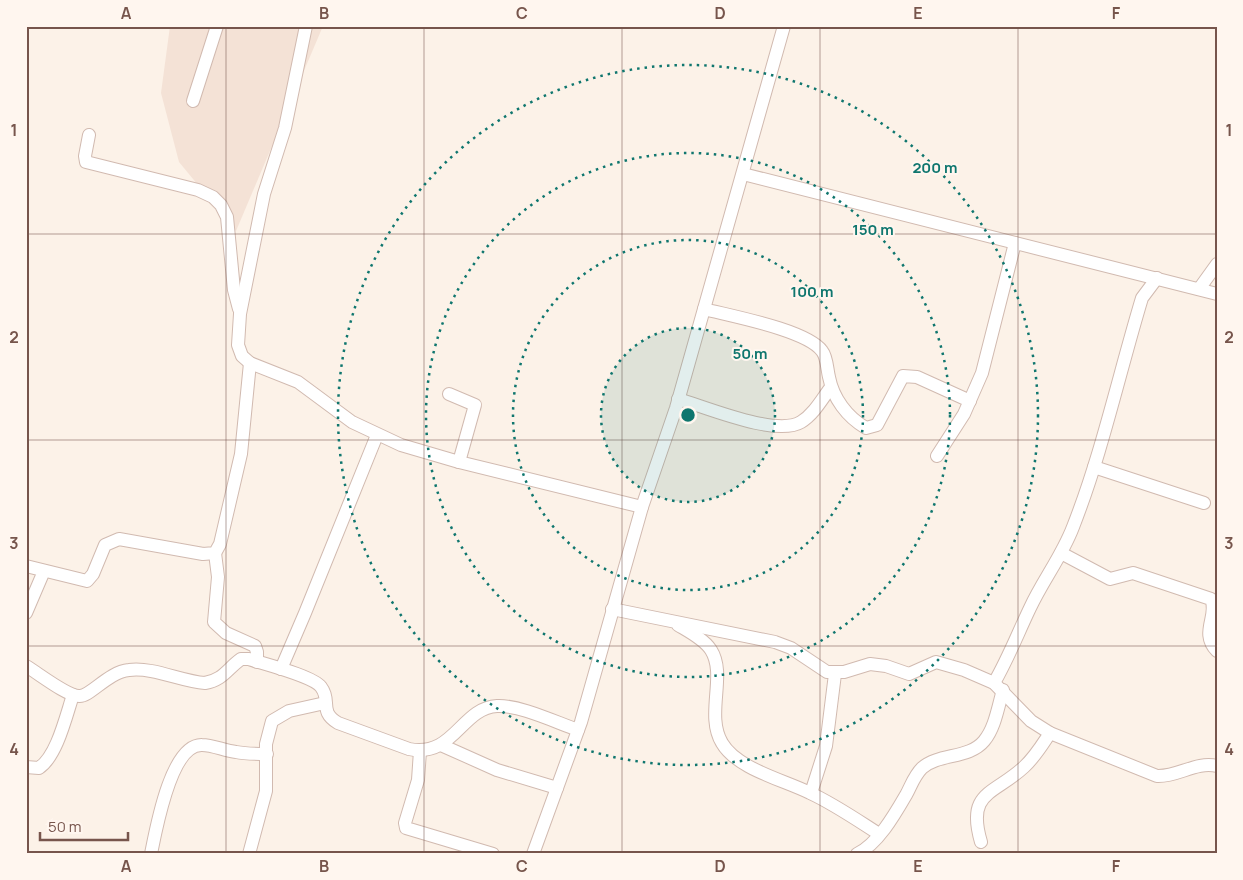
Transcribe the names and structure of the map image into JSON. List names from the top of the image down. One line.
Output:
{"scale_bar":"50 m","grid":{"columns":["A","B","C","D","E","F"],"rows":["1","2","3","4"]},"rings":["200 m","150 m","100 m","50 m"]}
